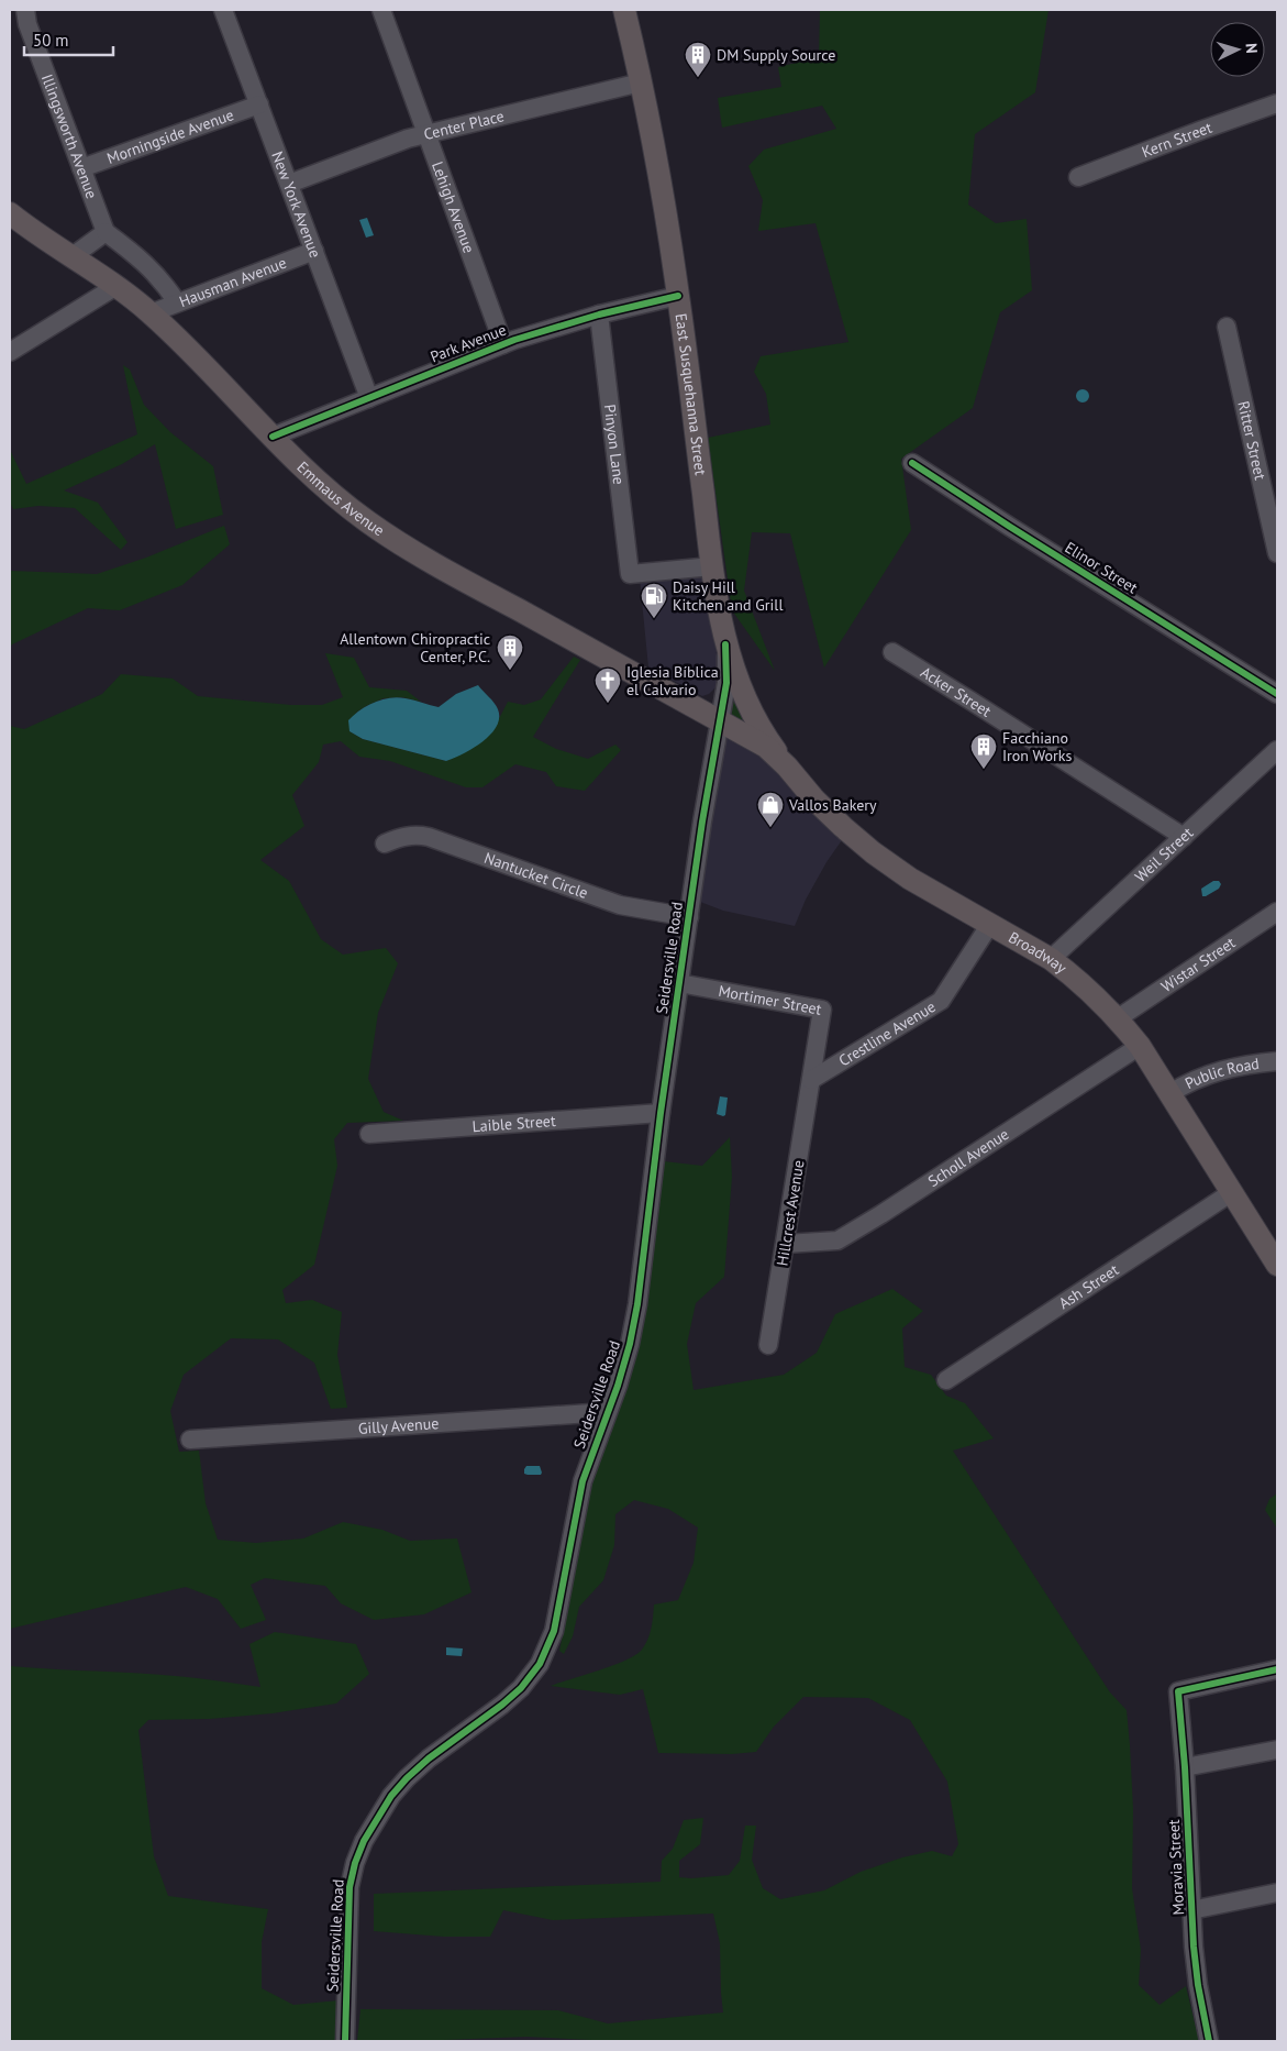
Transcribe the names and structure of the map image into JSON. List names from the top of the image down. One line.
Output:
{"streets":{"main road":["East Susquehanna Street","Emmaus Avenue","Broadway"],"street":["Center Place","Illingsworth Avenue","Morningside Avenue","Kern Street","New York Avenue","Lehigh Avenue","Hausman Avenue","Park Avenue","Ritter Street","Pinyon Lane","Elinor Street","Acker Street","Weil Street","Nantucket Circle","Seidersville Road","Wistar Street","Mortimer Street","Crestline Avenue","Public Road","Laible Street","Scholl Avenue","Hillcrest Avenue","Ash Street","Gilly Avenue","Moravia Street"]},"crossings":[["Center Place","New York Avenue"],["Center Place","Lehigh Avenue"],["Center Place","East Susquehanna Street"],["Illingsworth Avenue","Morningside Avenue"],["Morningside Avenue","New York Avenue"],["New York Avenue","Hausman Avenue"],["New York Avenue","Park Avenue"],["Lehigh Avenue","Park Avenue"],["Hausman Avenue","Emmaus Avenue"],["Park Avenue","East Susquehanna Street"],["Park Avenue","Pinyon Lane"],["Park Avenue","Emmaus Avenue"],["East Susquehanna Street","Pinyon Lane"],["East Susquehanna Street","Broadway"],["East Susquehanna Street","Seidersville Road"],["Emmaus Avenue","Broadway"],["Emmaus Avenue","Seidersville Road"],["Acker Street","Weil Street"],["Weil Street","Broadway"],["Nantucket Circle","Seidersville Road"],["Broadway","Seidersville Road"],["Broadway","Wistar Street"],["Broadway","Crestline Avenue"],["Broadway","Public Road"],["Broadway","Scholl Avenue"],["Broadway","Ash Street"],["Seidersville Road","Mortimer Street"],["Seidersville Road","Laible Street"],["Seidersville Road","Gilly Avenue"],["Mortimer Street","Crestline Avenue"],["Mortimer Street","Hillcrest Avenue"],["Crestline Avenue","Hillcrest Avenue"],["Scholl Avenue","Hillcrest Avenue"]],"places":{"building":["DM Supply Source","Allentown Chiropractic Center, P.C.","Facchiano Iron Works"],"fuel station":["Daisy Hill Kitchen and Grill"],"church":["Iglesia Bíblica el Calvario"],"shop":["Vallos Bakery"]},"scale_bar":"50 m","north":"right"}
